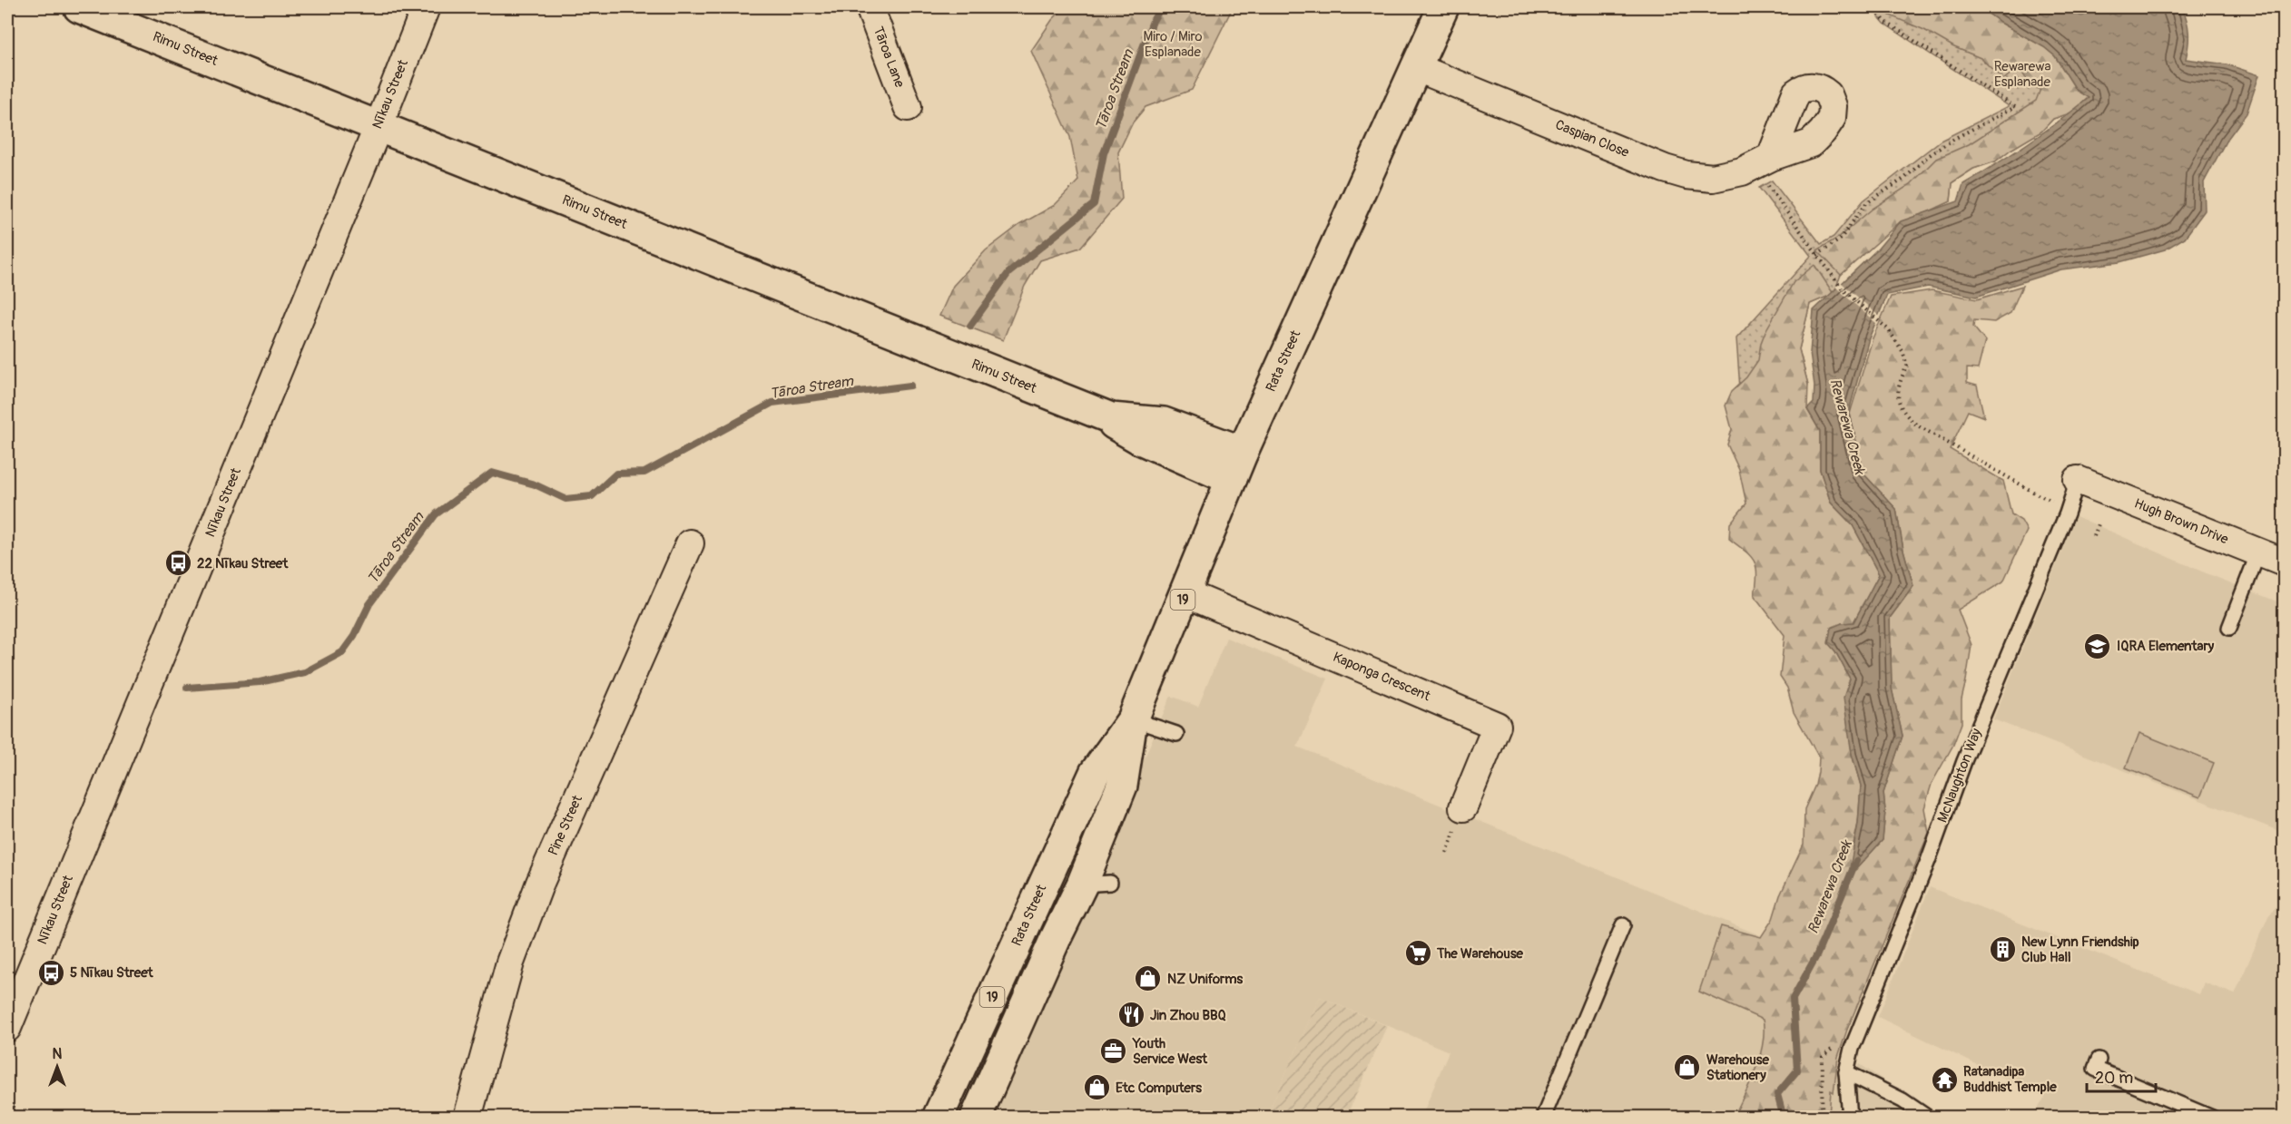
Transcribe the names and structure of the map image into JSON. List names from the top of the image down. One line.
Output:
{"streets":{"main road":["Rimu Street","Rata Street","19"],"street":["Tāroa Lane","Nīkau Street","Caspian Close","Hugh Brown Drive","Kaponga Crescent","Pine Street"],"lane":["McNaughton Way"]},"crossings":[["Rimu Street","Nīkau Street"],["Rimu Street","Rata Street"],["Caspian Close","Rata Street"],["Rata Street","Kaponga Crescent"],["Hugh Brown Drive","McNaughton Way"]],"water":["Tāroa Stream","Rewarewa Creek"],"parks":["Miro / Miro Esplanade","Rewarewa Esplanade"],"places":{"bus stop":["22 Nīkau Street","5 Nīkau Street"],"school or university":["IQRA Elementary"],"building":["New Lynn Friendship Club Hall"],"supermarket":["The Warehouse"],"shop":["NZ Uniforms","Warehouse Stationery","Etc Computers"],"restaurant":["Jin Zhou BBQ"],"office":["Youth Service West"],"temple":["Ratanadipa Buddhist Temple"]},"scale_bar":"20 m","north":"top"}
